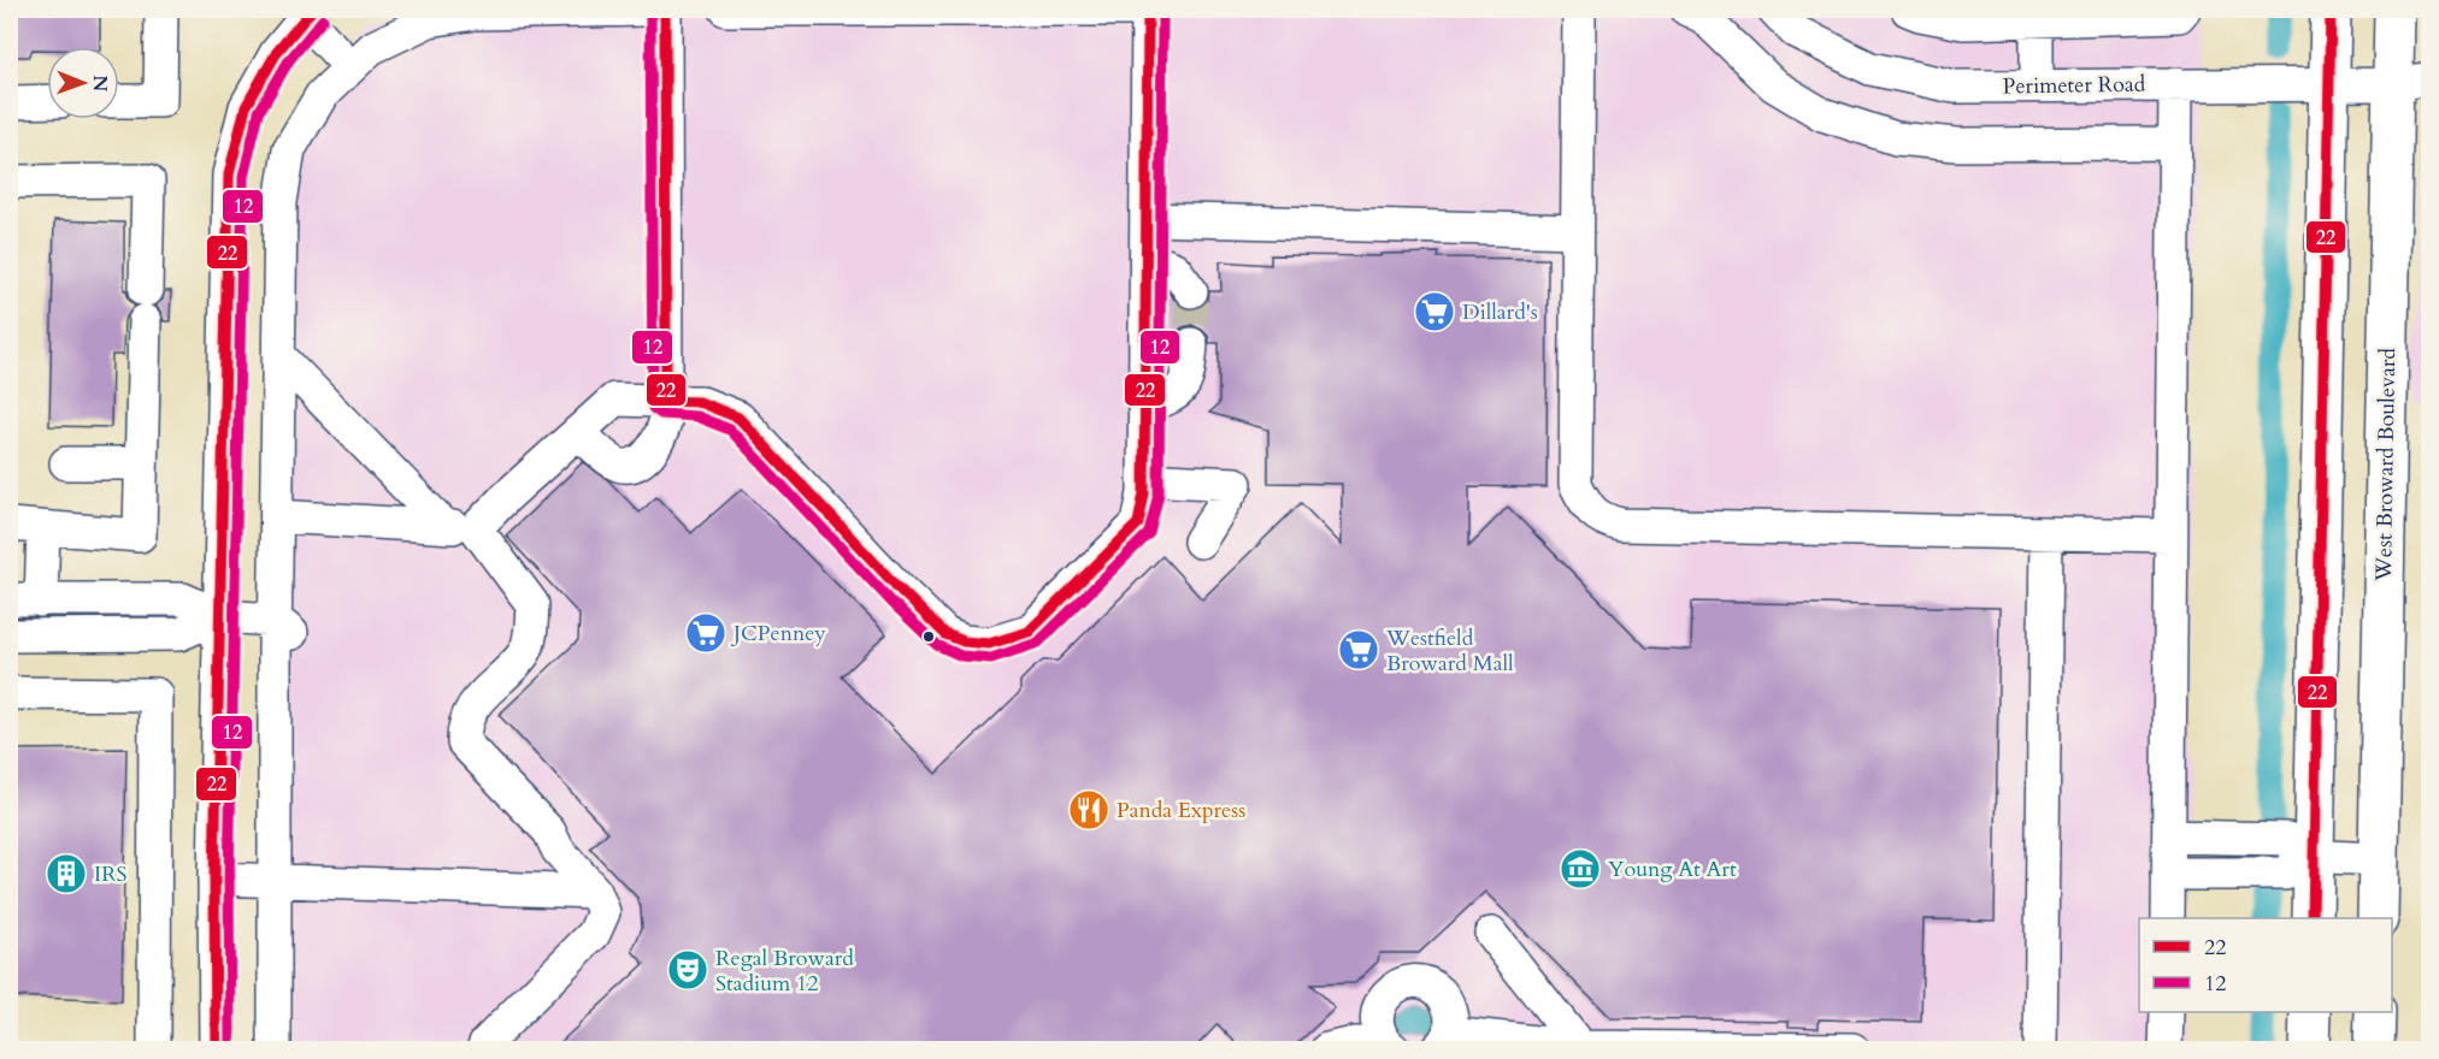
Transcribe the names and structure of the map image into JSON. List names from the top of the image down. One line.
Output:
{"streets":{"main road":["West Broward Boulevard"],"street":["Perimeter Road"]},"crossings":[["Perimeter Road","West Broward Boulevard"]],"places":{"supermarket":["Dillard's","JCPenney","Westfield Broward Mall"],"restaurant":["Panda Express"],"museum":["Young At Art"],"building":["IRS"],"theatre":["Regal Broward Stadium 12"]},"lines":["transit line 22","transit line 12"],"legend":["22","12"],"north":"right"}
